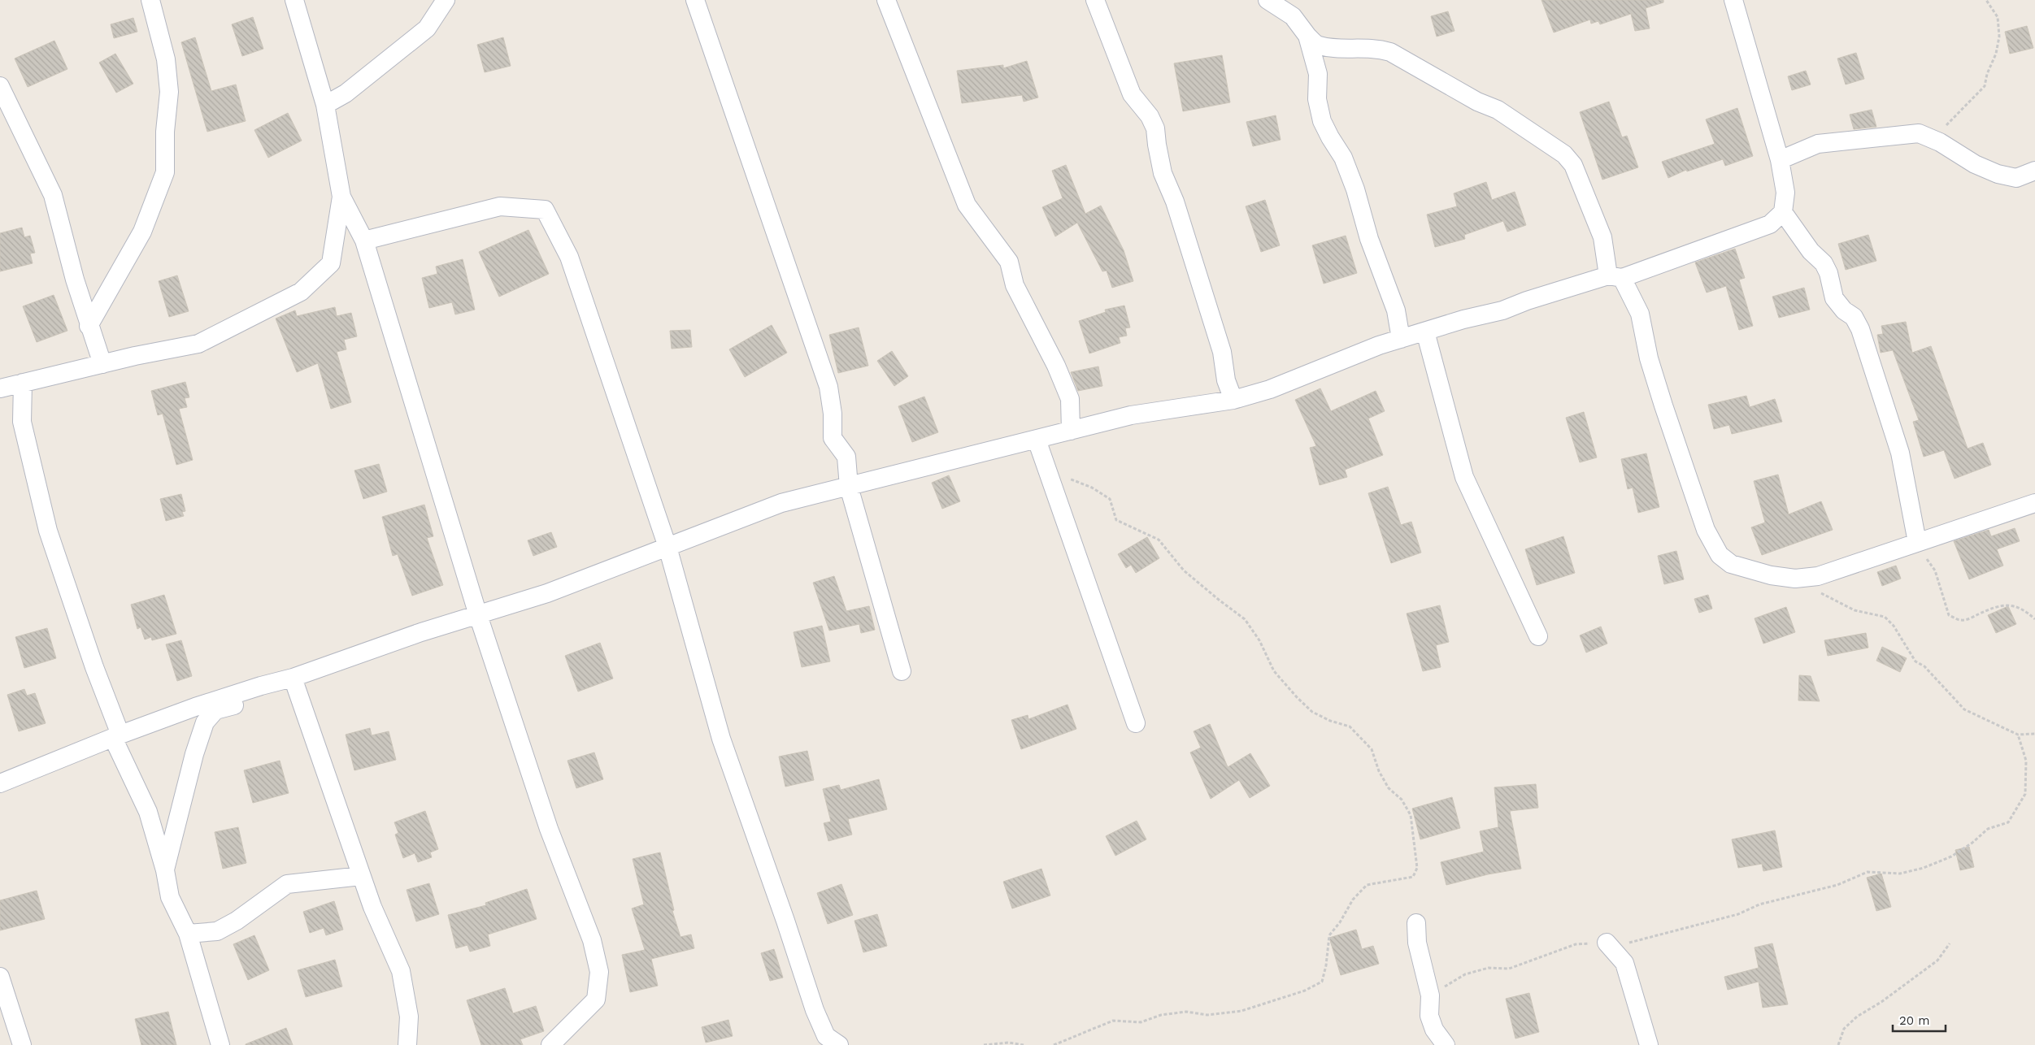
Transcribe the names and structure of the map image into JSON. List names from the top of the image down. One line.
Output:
{"scale_bar":"20 m"}
